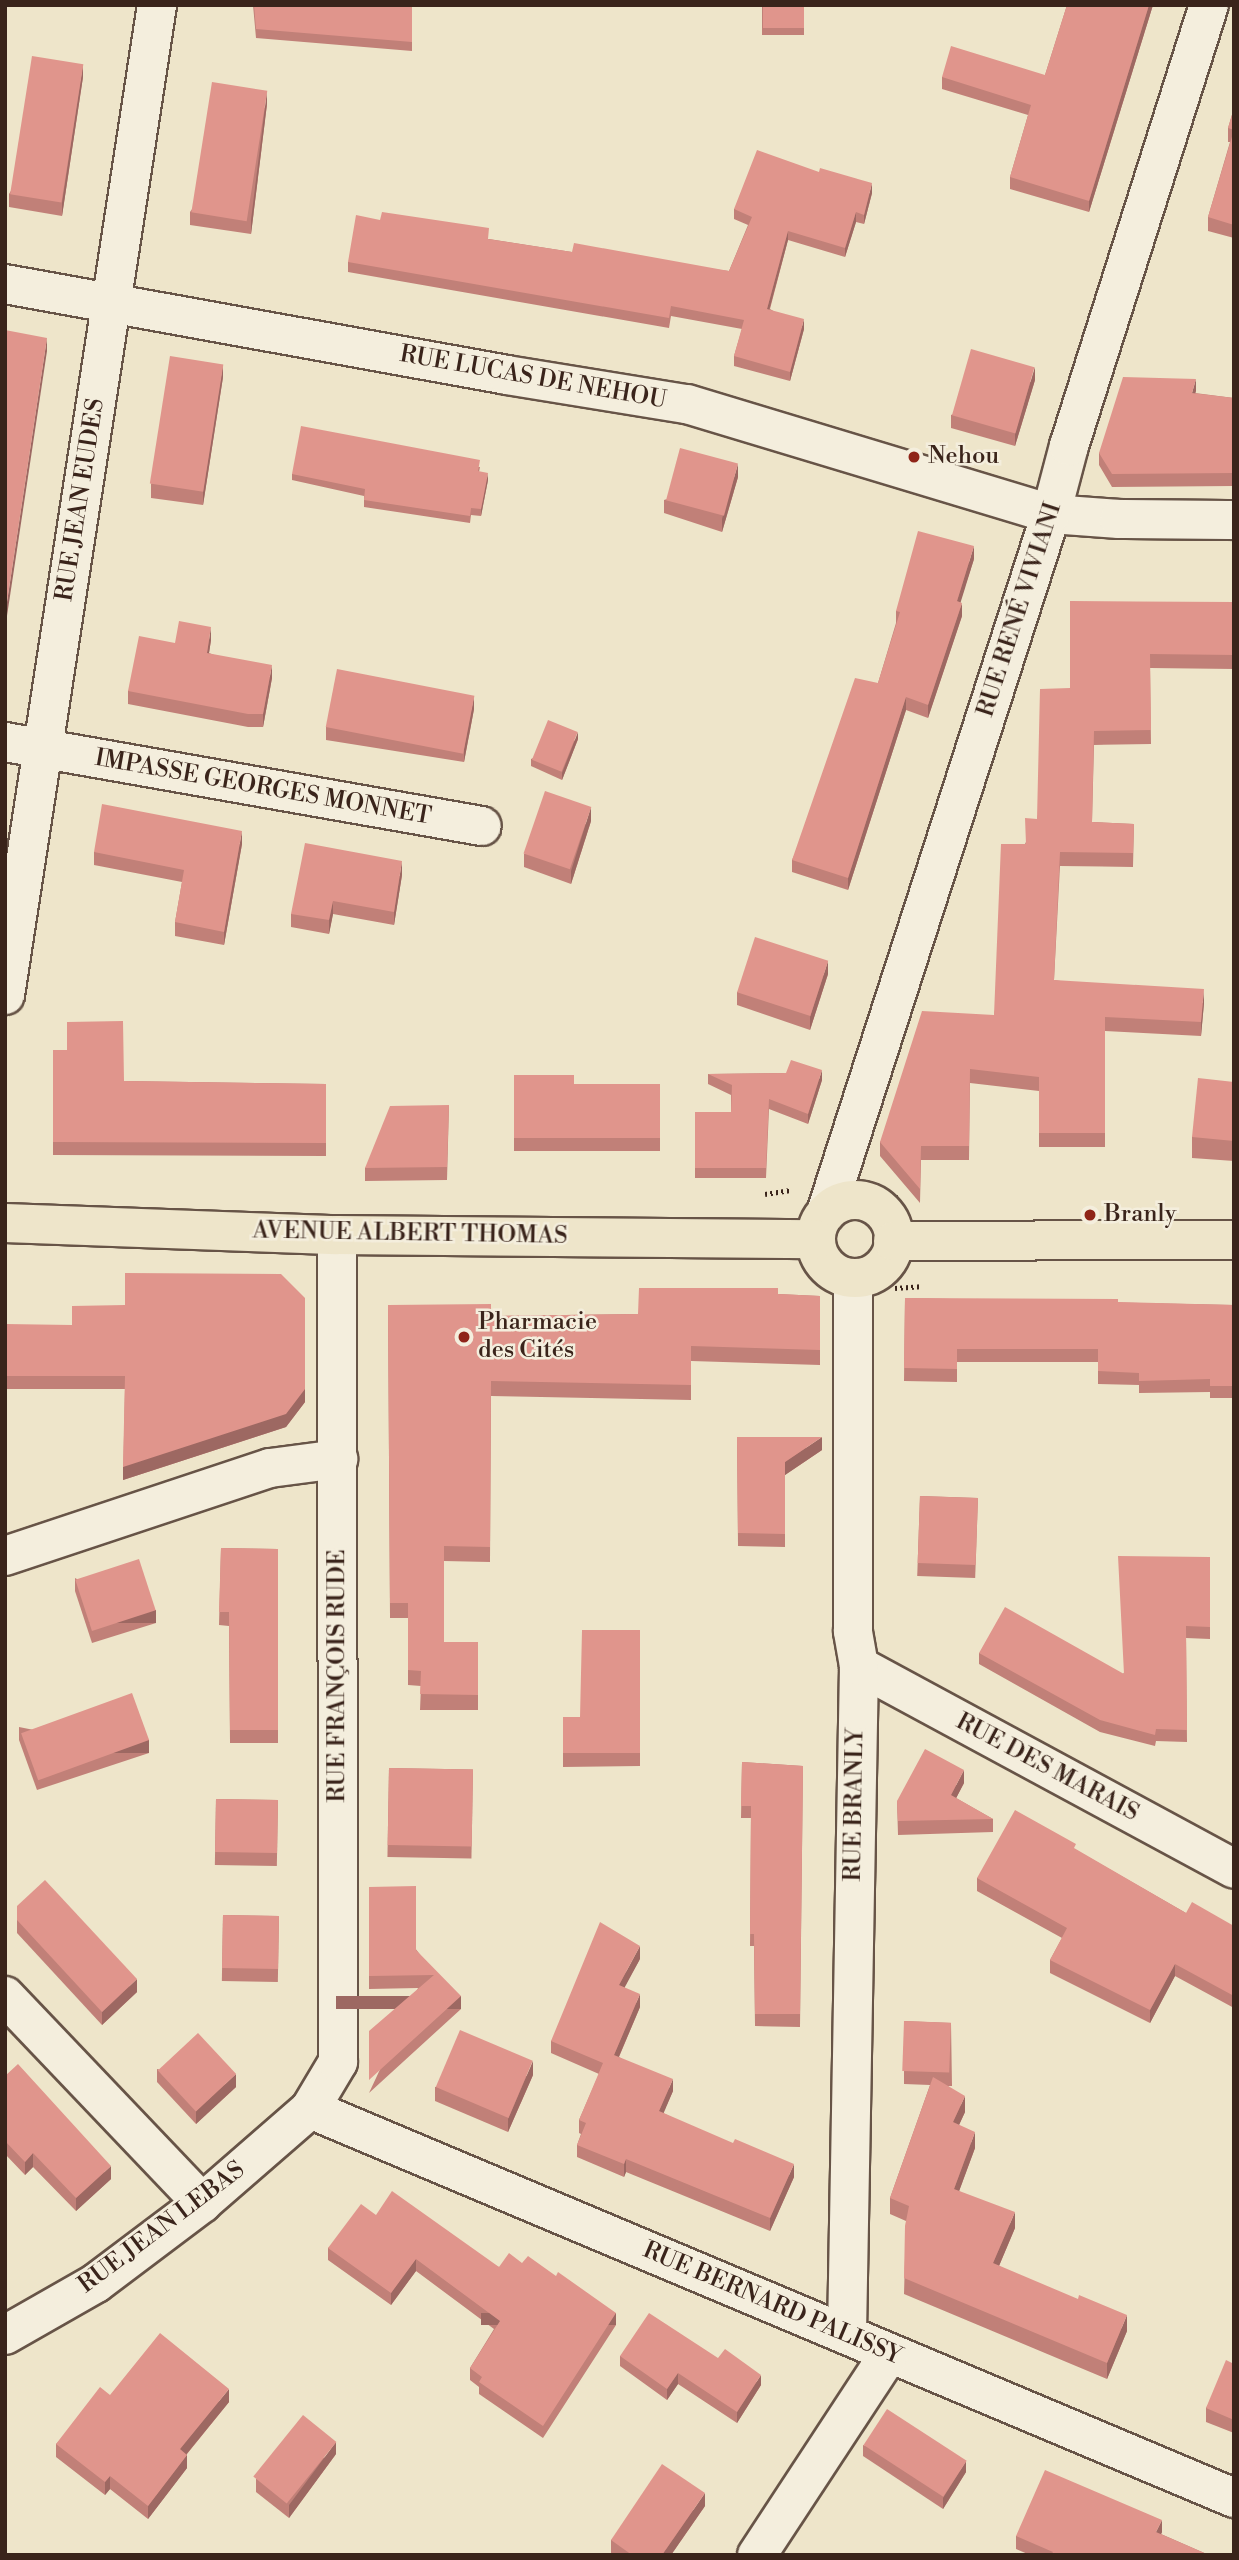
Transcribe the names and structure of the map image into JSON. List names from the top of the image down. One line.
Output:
{"streets":{"main road":["AVENUE ALBERT THOMAS"],"street":["RUE LUCAS DE NEHOU","RUE JEAN EUDES","RUE RENÉ VIVIANI","IMPASSE GEORGES MONNET","RUE FRANÇOIS RUDE","RUE DES MARAIS","RUE BRANLY","RUE JEAN LEBAS","RUE BERNARD PALISSY"]},"crossings":[["RUE LUCAS DE NEHOU","RUE JEAN EUDES"],["RUE LUCAS DE NEHOU","RUE RENÉ VIVIANI"],["RUE JEAN EUDES","IMPASSE GEORGES MONNET"],["RUE RENÉ VIVIANI","AVENUE ALBERT THOMAS"],["RUE RENÉ VIVIANI","RUE BRANLY"],["AVENUE ALBERT THOMAS","RUE FRANÇOIS RUDE"],["AVENUE ALBERT THOMAS","RUE BRANLY"],["RUE FRANÇOIS RUDE","RUE JEAN LEBAS"],["RUE FRANÇOIS RUDE","RUE BERNARD PALISSY"],["RUE DES MARAIS","RUE BRANLY"],["RUE BRANLY","RUE BERNARD PALISSY"],["RUE JEAN LEBAS","RUE BERNARD PALISSY"]],"places":["Nehou","Branly","Pharmacie des Cités"]}
